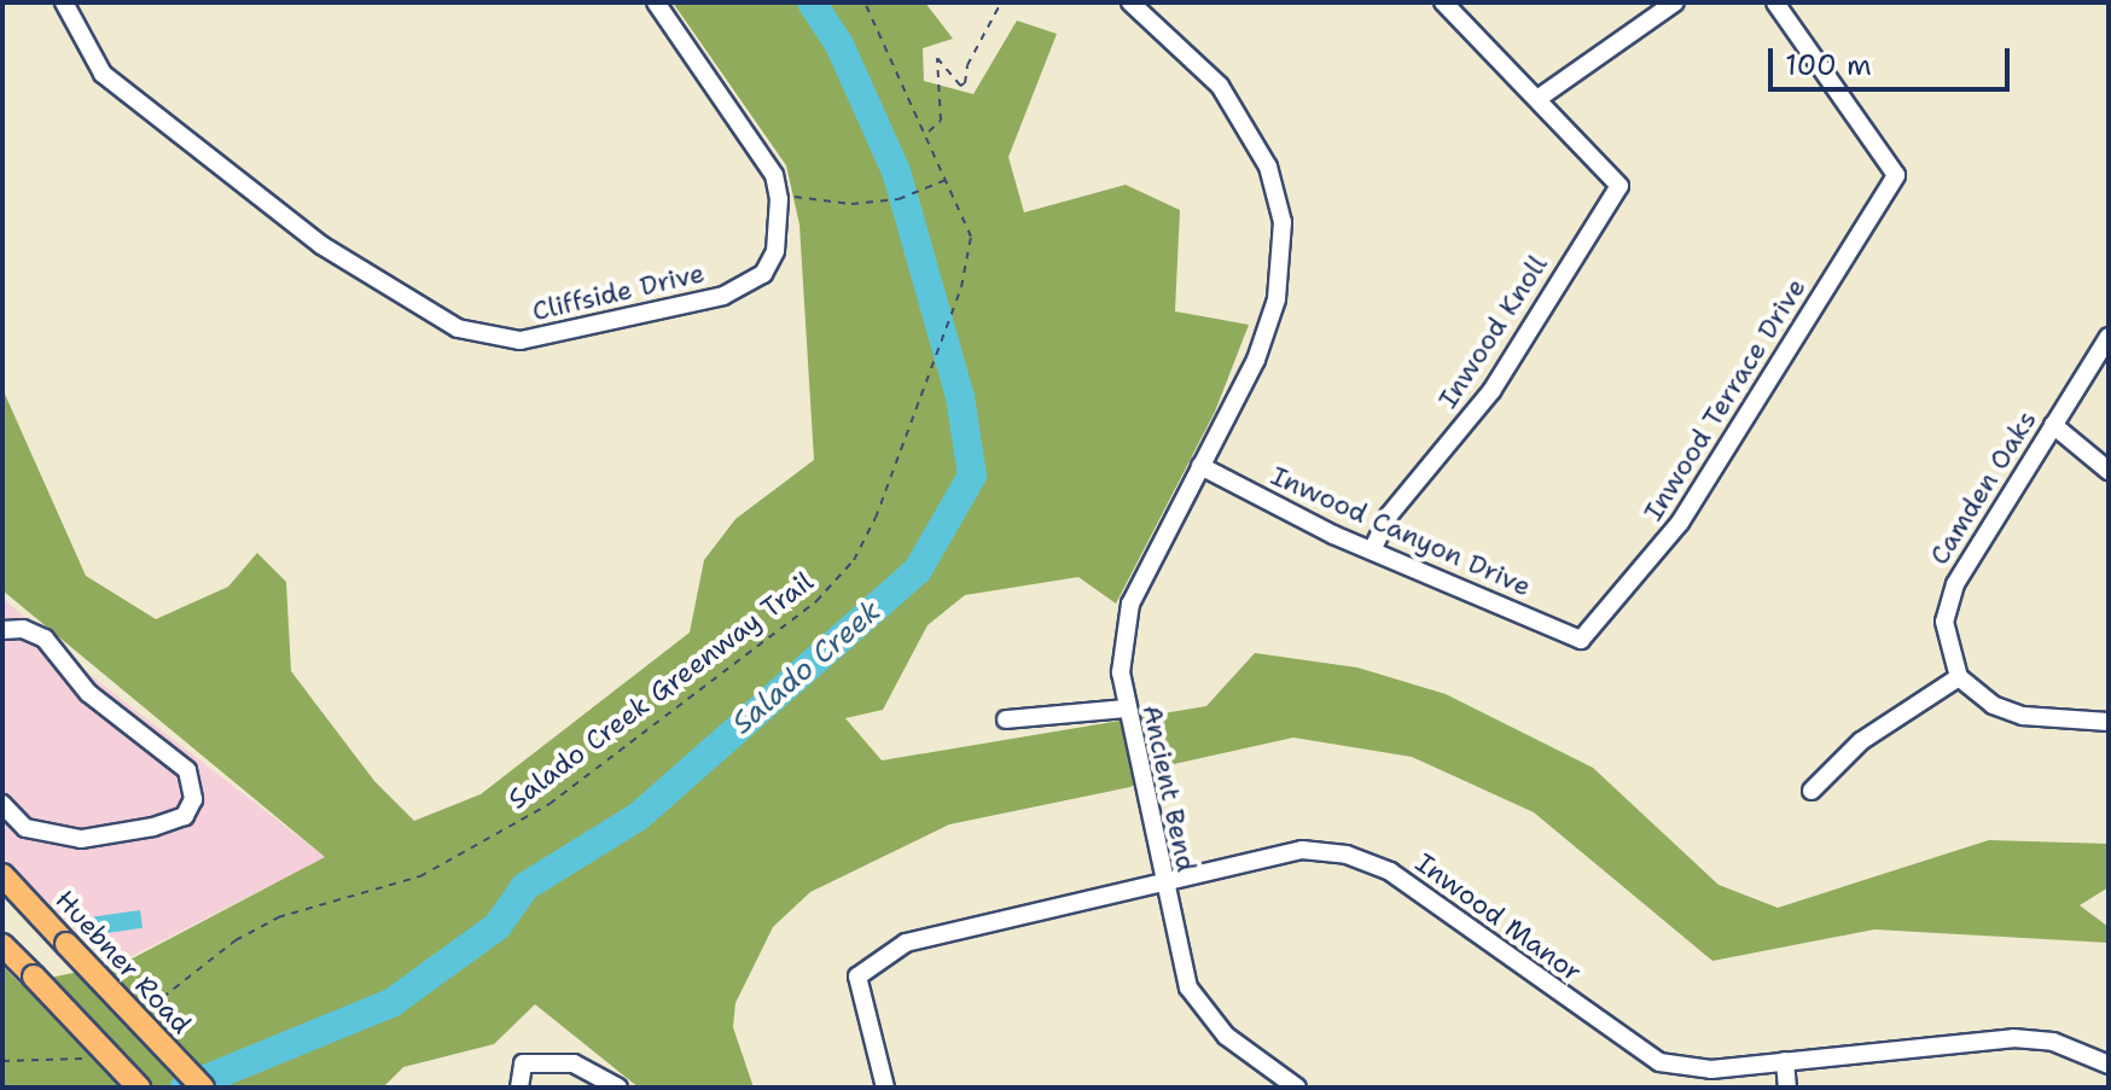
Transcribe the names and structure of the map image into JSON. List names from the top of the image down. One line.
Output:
{"streets":{"main road":["Huebner Road"],"street":["Cliffside Drive","Inwood Knoll","Inwood Terrace Drive","Camden Oaks","Inwood Canyon Drive","Ancient Bend","Inwood Manor"],"path":["Salado Creek Greenway Trail"]},"crossings":[["Inwood Knoll","Inwood Canyon Drive"],["Inwood Terrace Drive","Inwood Canyon Drive"],["Inwood Canyon Drive","Ancient Bend"],["Ancient Bend","Inwood Manor"]],"water":["Salado Creek"],"scale_bar":"100 m"}
